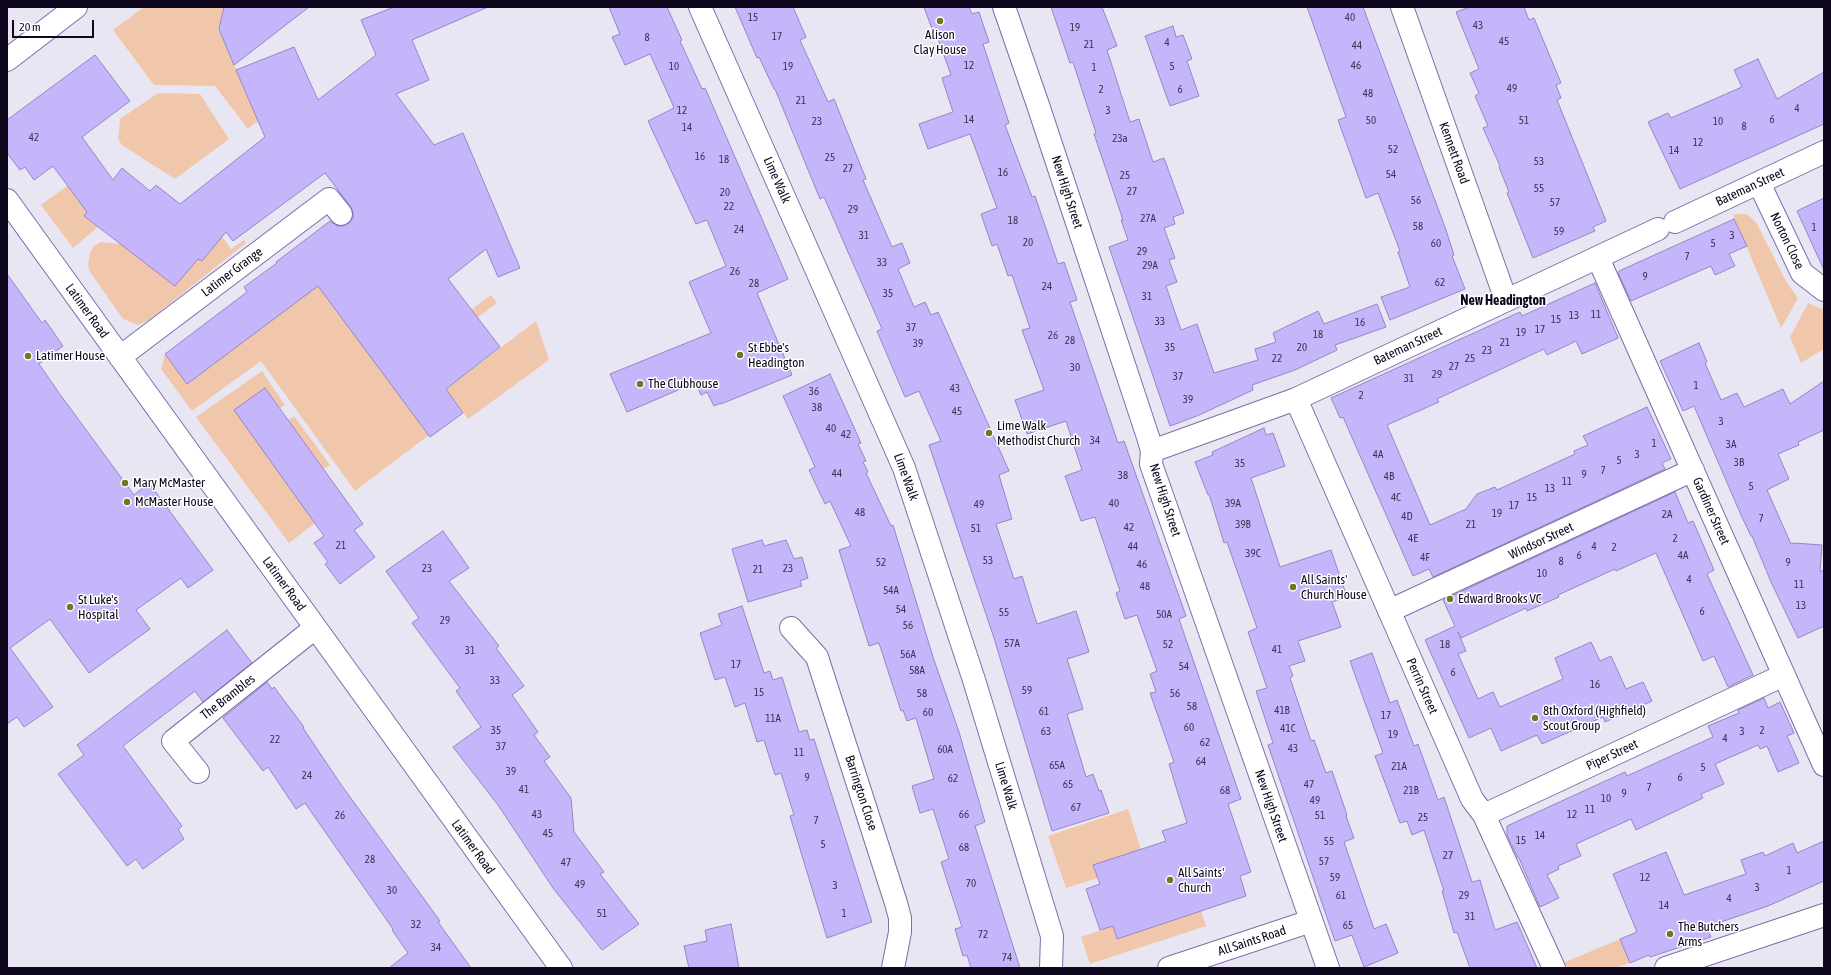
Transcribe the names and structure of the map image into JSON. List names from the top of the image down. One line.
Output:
{"streets":{"street":["Kennett Road","Lime Walk","Bateman Street","New High Street","Norton Close","Latimer Grange","Latimer Road","Gardiner Street","Windsor Street","Perrin Street","The Brambles","Piper Street","Barrington Close","All Saints Road"]},"crossings":[["Kennett Road","Bateman Street"],["Bateman Street","New High Street"],["Bateman Street","Norton Close"],["Bateman Street","Gardiner Street"],["Bateman Street","Perrin Street"],["New High Street","All Saints Road"],["Latimer Grange","Latimer Road"],["Latimer Road","The Brambles"],["Gardiner Street","Windsor Street"],["Gardiner Street","Piper Street"],["Windsor Street","Perrin Street"],["Perrin Street","Piper Street"]],"districts":["New Headington"],"places":["Alison Clay House","St Ebbe's Headington","Latimer House","The Clubhouse","Lime Walk Methodist Church","Mary McMaster","McMaster House","All Saints' Church House","Edward Brooks VC","St Luke's Hospital","8th Oxford (Highfield) Scout Group","All Saints' Church","The Butchers Arms"],"house_numbers":["15","40","43","19","17","8","45","4","21","44","12","46","10","19","5","1","49","2","6","48","21","4","12","3","14","6","50","51","23","10","8","14","42","23a","12","52","14","16","25","18","53","27","16","54","25","55","27","20","56","57","22","29","27A","18","58","1","24","59","31","3","20","60","5","29","7","33","29A","26","9","62","28","24","35","31","11","13","15","33","16","37","17","19","18","26","28","21","39","35","20","23","22","25","27","30","29","37","31","1","43","36","2","39","38","45","3","40","42","34","1","3A","4A","3","5","3B","35","7","44","9","38","4B","11","5","13","4C","15","40","39A","49","17","48","19","2A","4D","7","39B","21","42","51","4E","2","21","44","4","2","39C","6","4A","4F","53","8","52","9","46","23","23","21","10","4","11","48","54A","13","54","6","55","50A","29","56","57A","52","18","41","31","56A","17","54","58A","6","33","16","59","15","58","56","58","41B","61","60","17","11A","60","41C","35","2","63","3","19","4","22","62","37","43","60A","11","64","65A","21A","5","39","24","9","6","62","65","47","7","41","68","21B","9","10","49","67","11","43","66","12","26","51","25","7","45","14","15","55","5","68","27","28","57","47","1","59","12","70","49","3","3","30","61","29","4","14","51","1","31","32","65","72","34","74"],"scale_bar":"20 m"}
